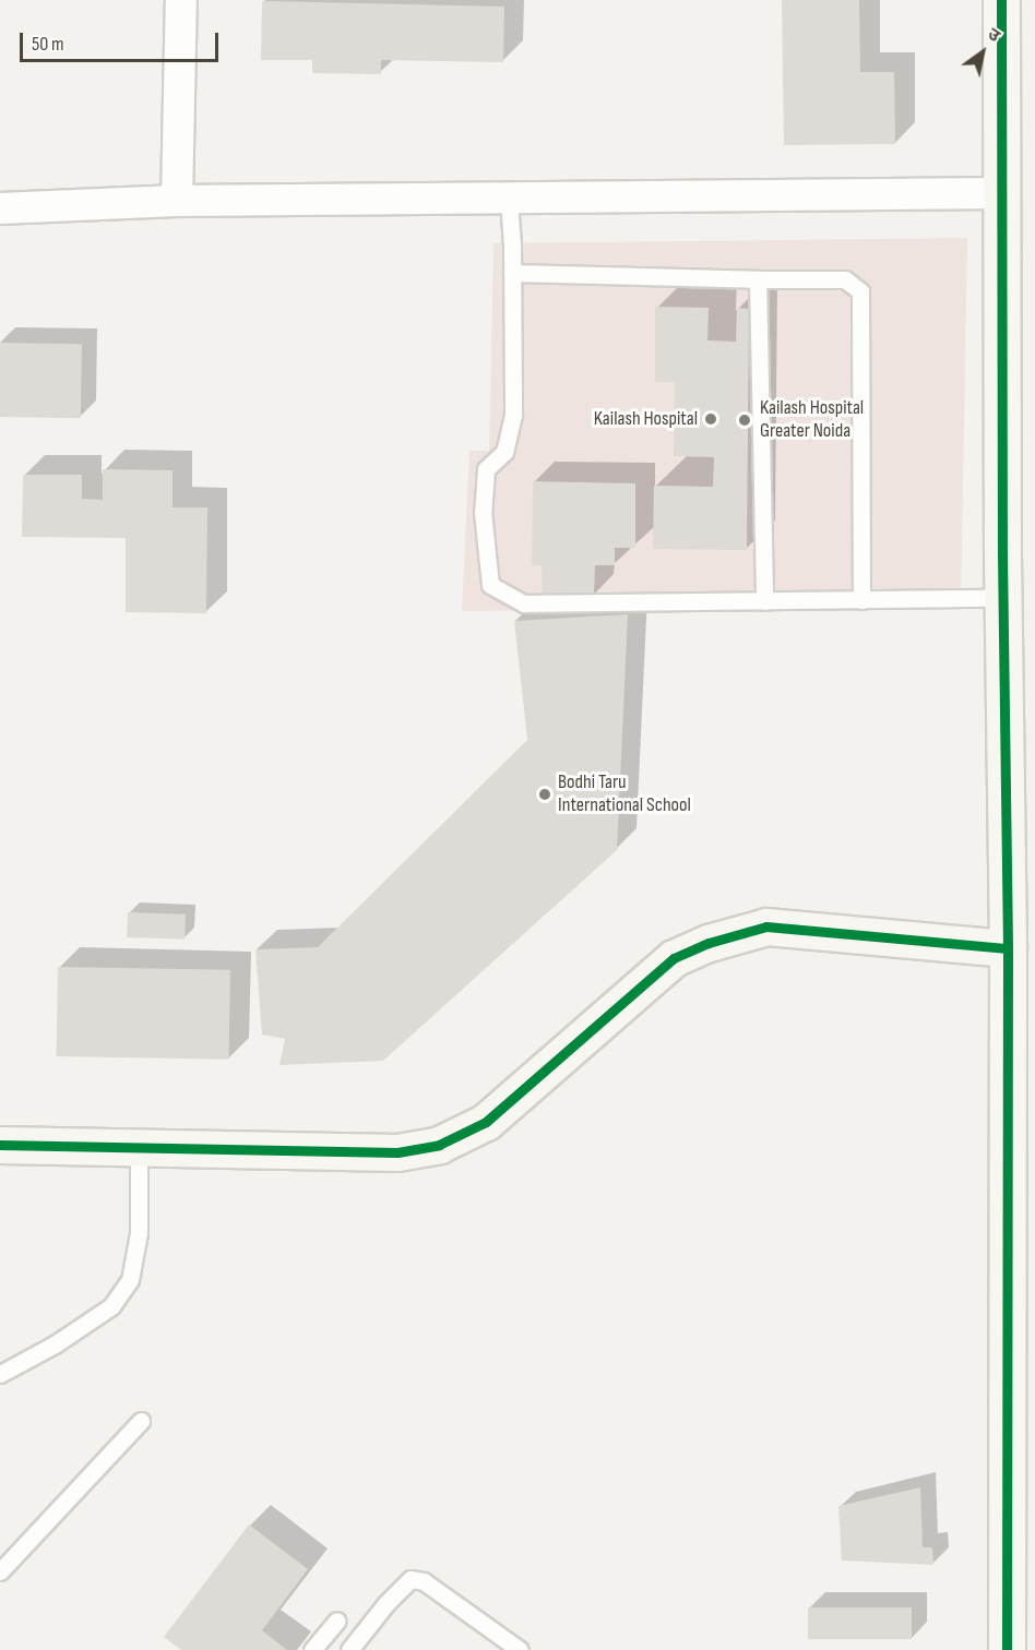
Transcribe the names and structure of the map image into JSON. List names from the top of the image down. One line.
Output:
{"places":["Kailash Hospital","Kailash Hospital Greater Noida","Bodhi Taru International School"],"scale_bar":"50 m","north":"top right"}
